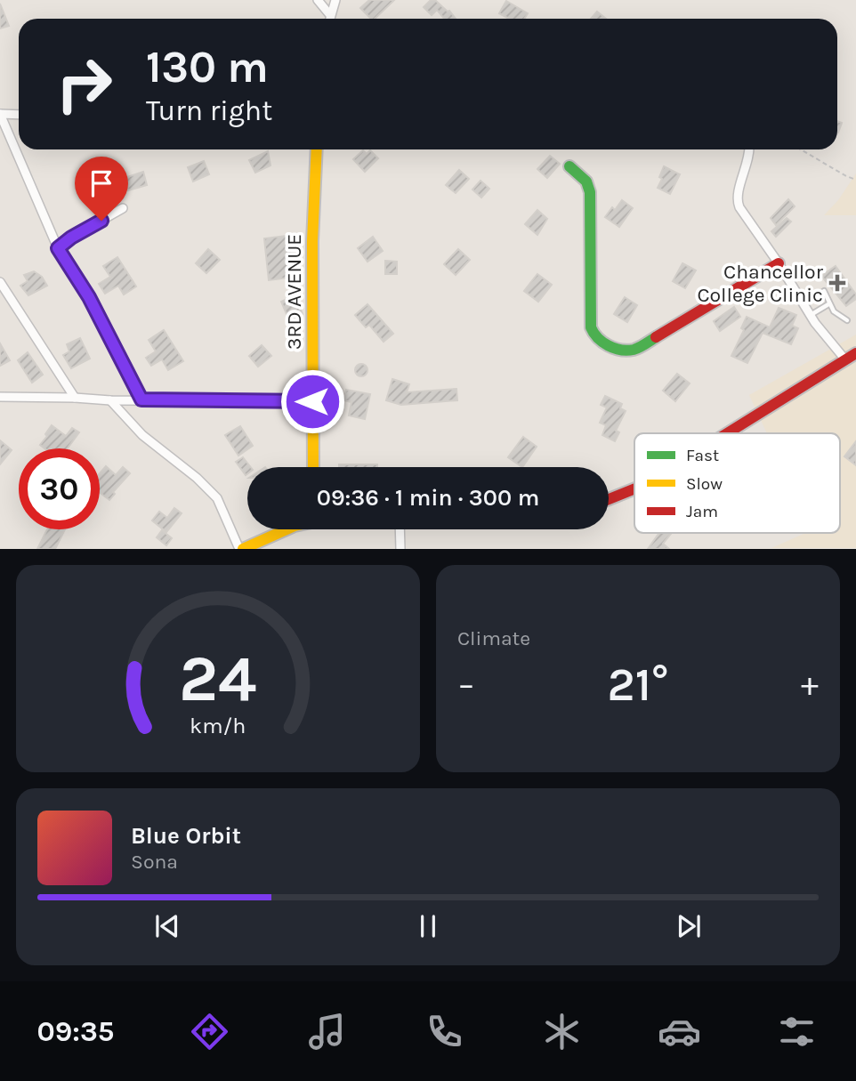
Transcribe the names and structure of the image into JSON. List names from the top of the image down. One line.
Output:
{"streets":{"street":["3RD AVENUE"]},"places":{"health":["Chancellor College Clinic"]},"legend":["Fast","Slow","Jam"],"page":{"turn":["130 m","Turn right"],"limit":"30","trip":"09:36 · 1 min · 300 m","tile":"Climate","heat":["−","21°","+"],"song":["Blue Orbit","Sona"],"tabs":"09:35","gauge":["24","km/h"]}}
